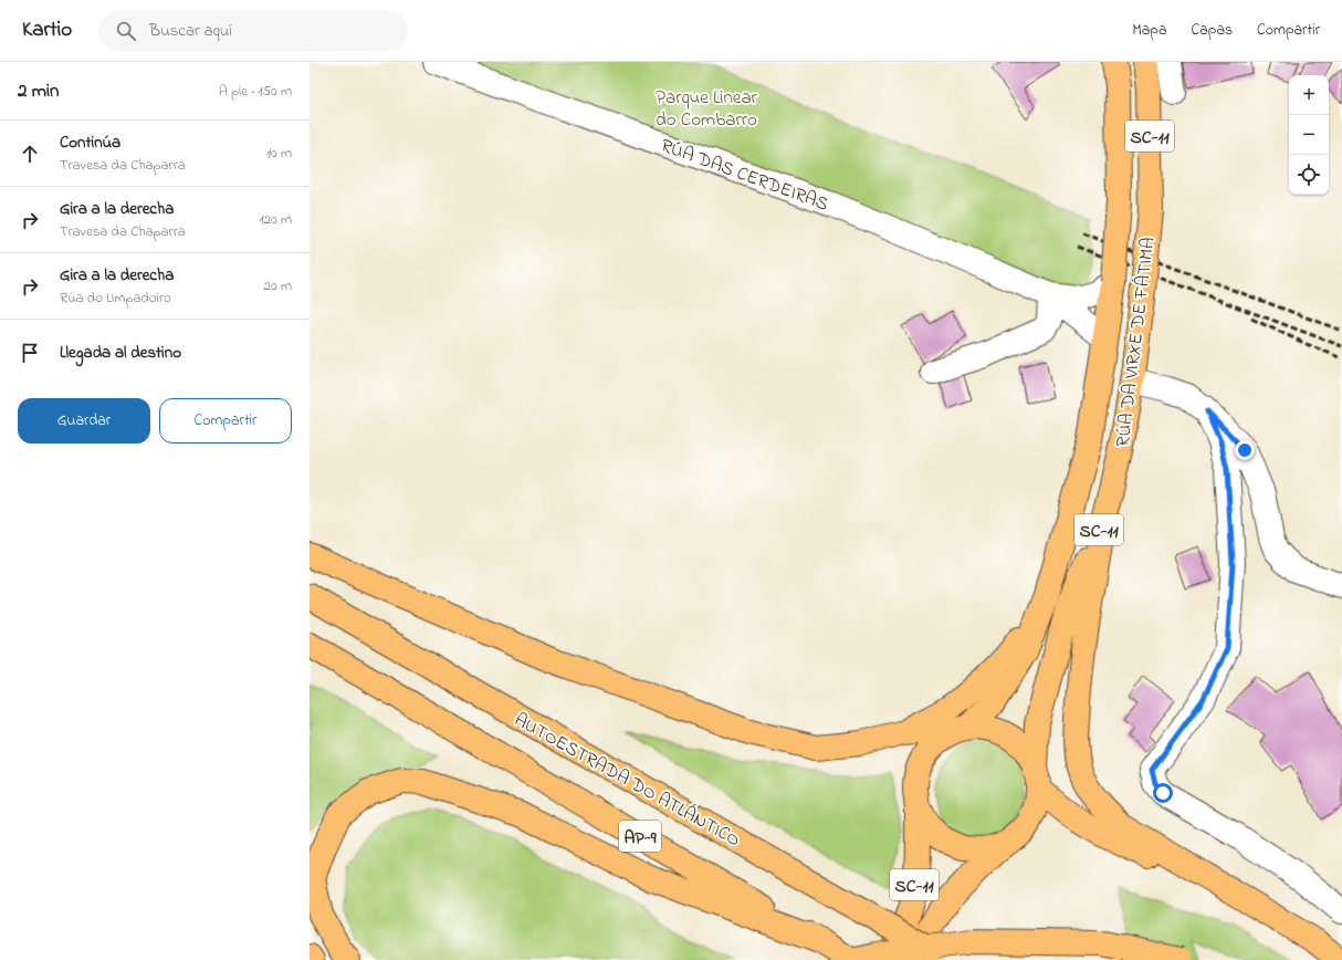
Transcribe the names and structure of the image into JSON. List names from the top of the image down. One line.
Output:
{"streets":{"highway":["SC-11","RÚA DA VIRXE DE FÁTIMA","AUTOESTRADA DO ATLÁNTICO","AP-9"],"street":["RÚA DAS CERDEIRAS"]},"crossings":[["SC-11","RÚA DA VIRXE DE FÁTIMA"],["RÚA DAS CERDEIRAS","RÚA DA VIRXE DE FÁTIMA"]],"parks":["Parque Linear do Combarro"],"page":{"header":"Kartio","search":"Buscar aquí","nav":["Mapa","Capas","Compartir"],"heading":["2 min","A pie · 150 m"],"map_buttons":["+","−"],"list":[["Continúa","Travesa da Chaparra","10 m"],["Gira a la derecha","Travesa da Chaparra","120 m"],["Gira a la derecha","Rúa do Limpadoiro","20 m"],"Llegada al destino"],"buttons":["Guardar","Compartir"]}}
